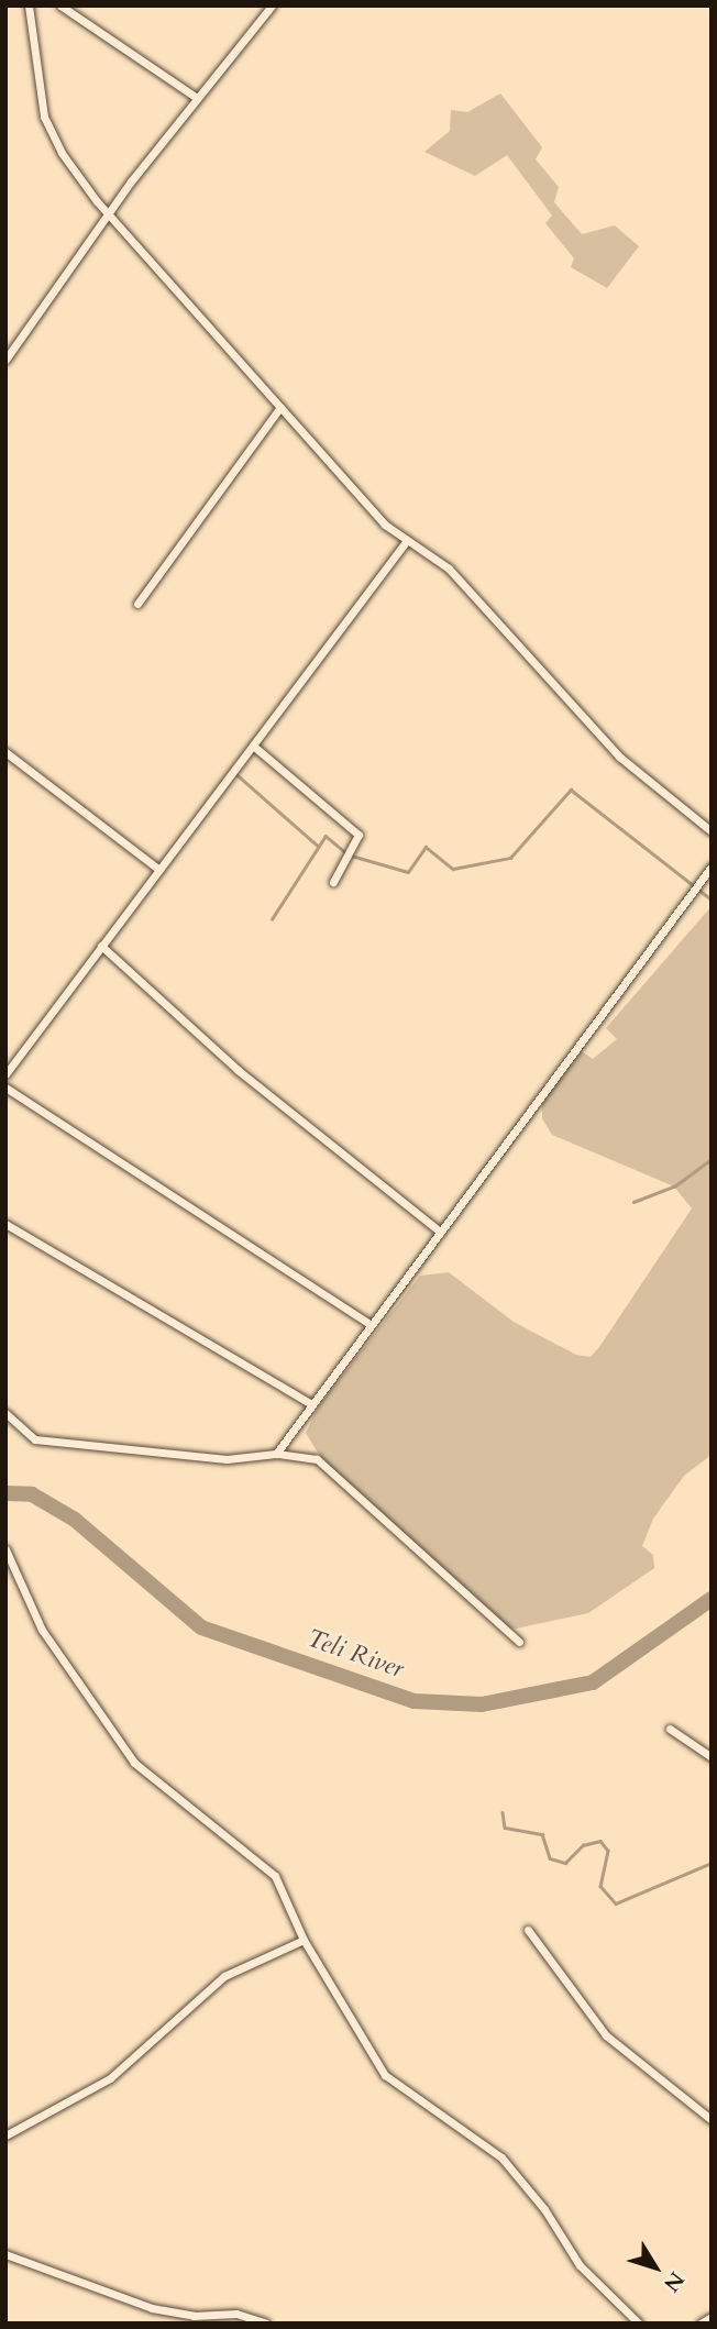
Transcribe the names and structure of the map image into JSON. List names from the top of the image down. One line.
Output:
{"water":["Teli River"],"north":"bottom right"}
